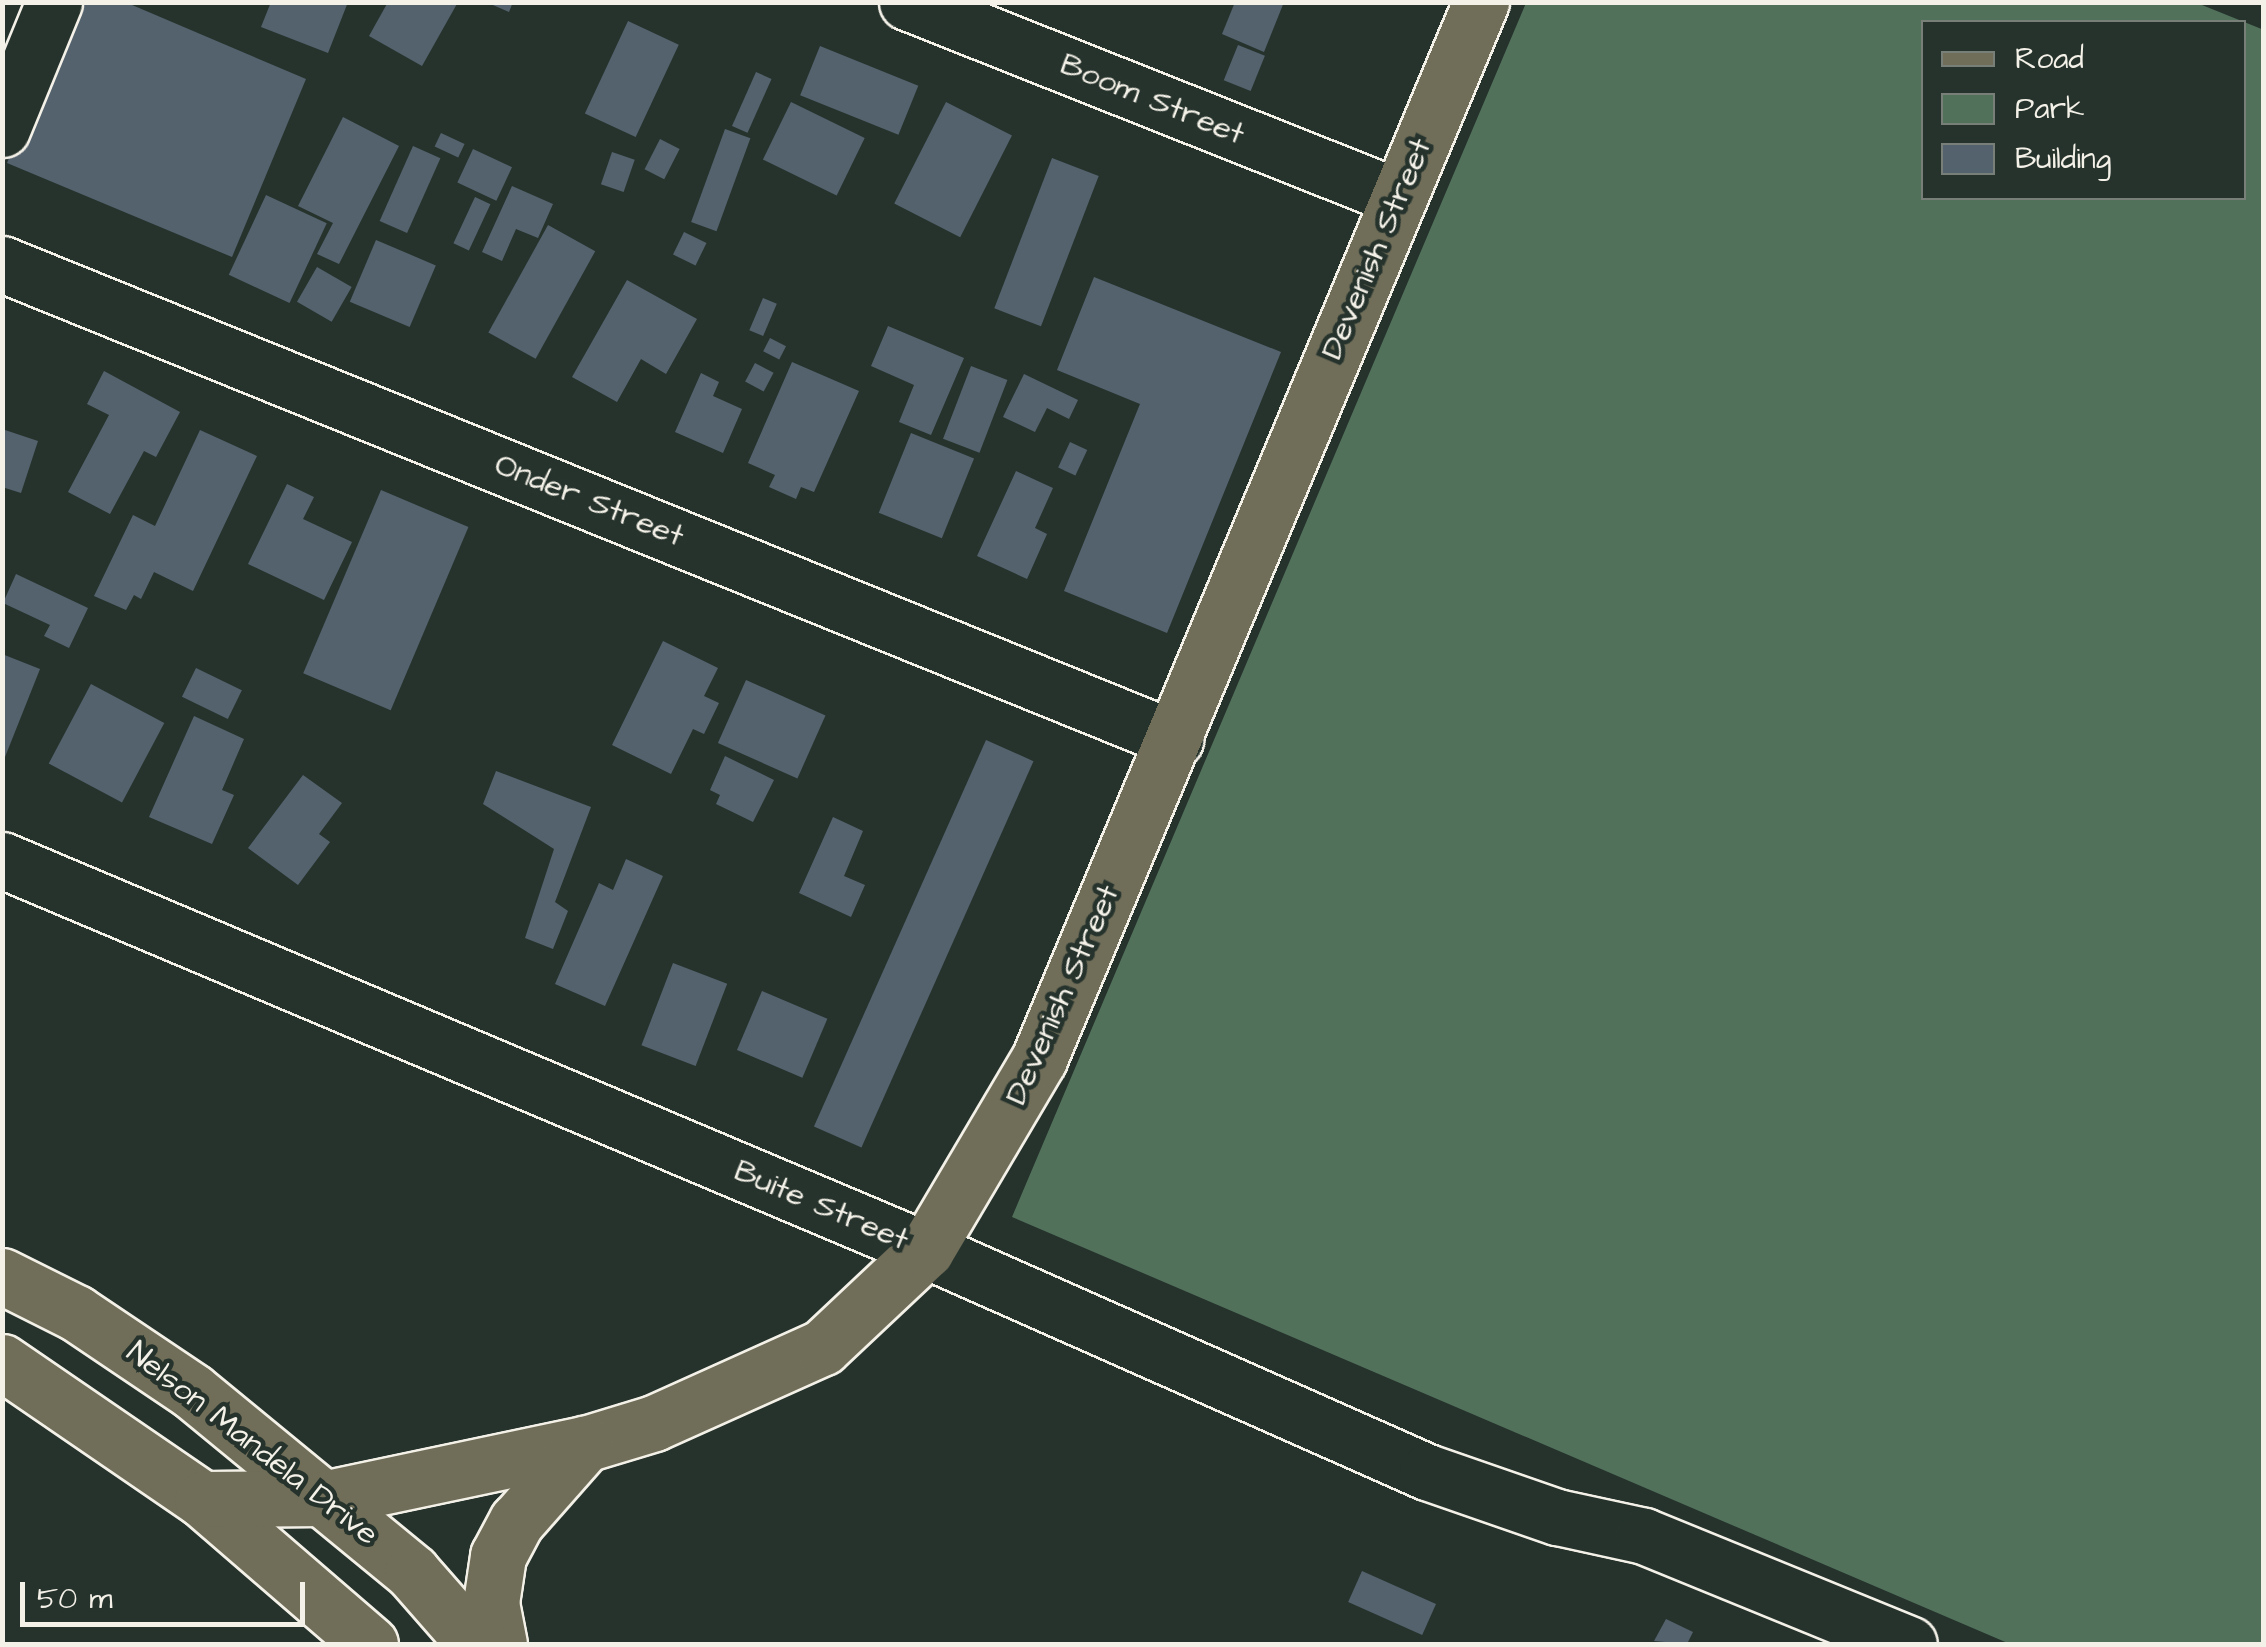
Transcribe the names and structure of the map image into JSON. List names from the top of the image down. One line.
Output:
{"streets":{"main road":["Devenish Street","Nelson Mandela Drive"],"street":["Boom Street","Onder Street","Buite Street"]},"crossings":[["Boom Street","Devenish Street"],["Devenish Street","Onder Street"],["Devenish Street","Buite Street"],["Devenish Street","Nelson Mandela Drive"]],"legend":["Road","Park","Building"],"scale_bar":"50 m"}
